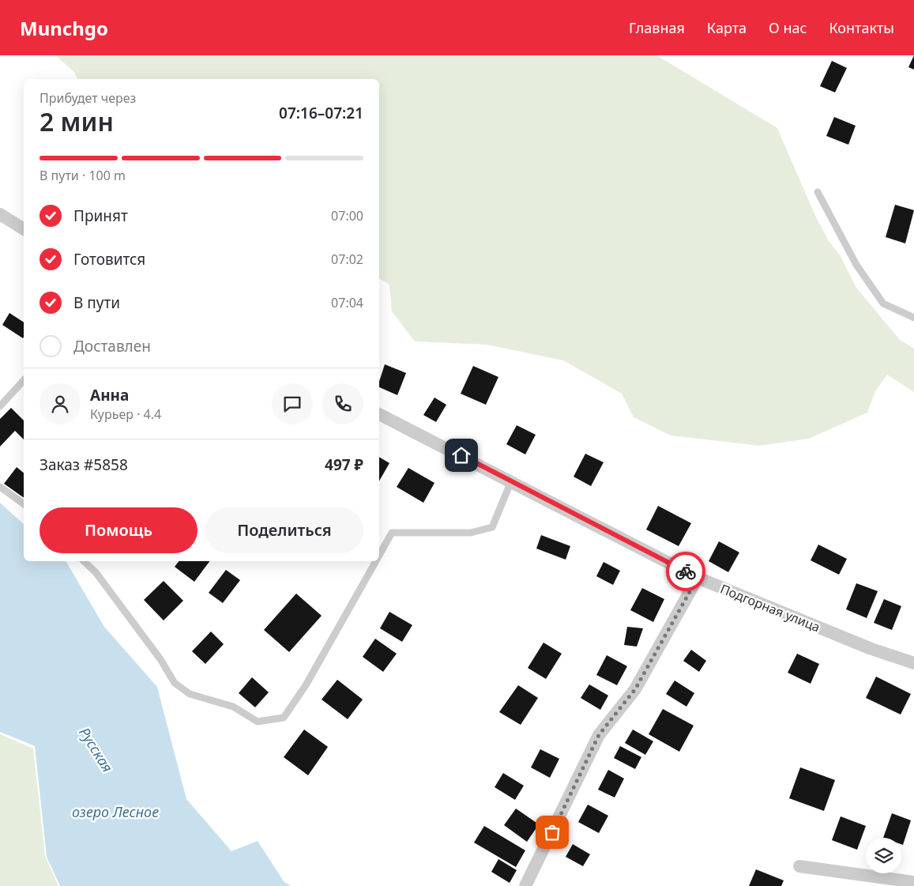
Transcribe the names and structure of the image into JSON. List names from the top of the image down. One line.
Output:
{"streets":{"street":["Подгорная улица"]},"water":["Русская","озеро Лесное"],"page":{"header":"Munchgo","nav":["Главная","Карта","О нас","Контакты"],"heading":["2 мин","Прибудет через","07:16–07:21"],"panel":["Анна","Курьер · 4.4","Заказ #5858","497 ₽"],"bar":"В пути · 100 m","list":[["Принят","07:00"],["Готовится","07:02"],["В пути","07:04"],"Доставлен"],"buttons":["Помощь","Поделиться"]}}
